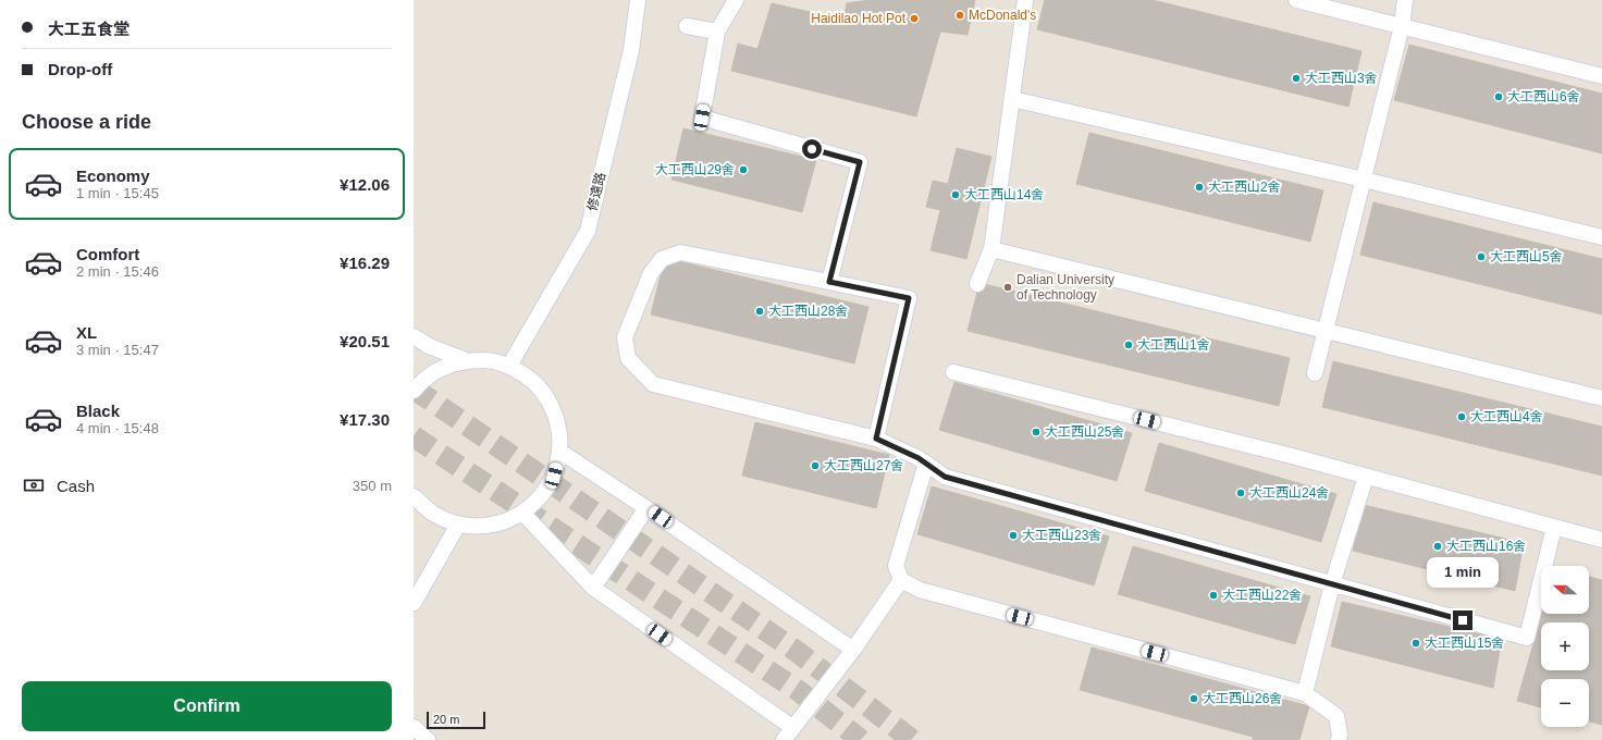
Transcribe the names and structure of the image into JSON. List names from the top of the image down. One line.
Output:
{"streets":{"street":["修遠路"]},"places":["McDonald's","Haidilao Hot Pot","大工西山3舍","大工西山6舍","大工西山29舍","大工西山2舍","大工西山14舍","大工西山5舍","Dalian University of Technology","大工西山28舍","大工西山1舍","大工西山4舍","大工西山25舍","大工西山27舍","大工西山24舍","大工西山23舍","大工西山16舍","大工西山22舍","大工西山15舍","大工西山26舍"],"scale_bar":"20 m","north":"left","page":{"banner":["大工五食堂","Drop-off"],"heading":"Choose a ride","list":[{"name":"Economy","note":"1 min · 15:45","value":"¥12.06"},{"name":"Comfort","note":"2 min · 15:46","value":"¥16.29"},{"name":"XL","note":"3 min · 15:47","value":"¥20.51"},{"name":"Black","note":"4 min · 15:48","value":"¥17.30"}],"pay":["Cash","350 m"],"bubble":"1 min","map_buttons":["+","−"],"buttons":"Confirm","scale":"20 m"}}
